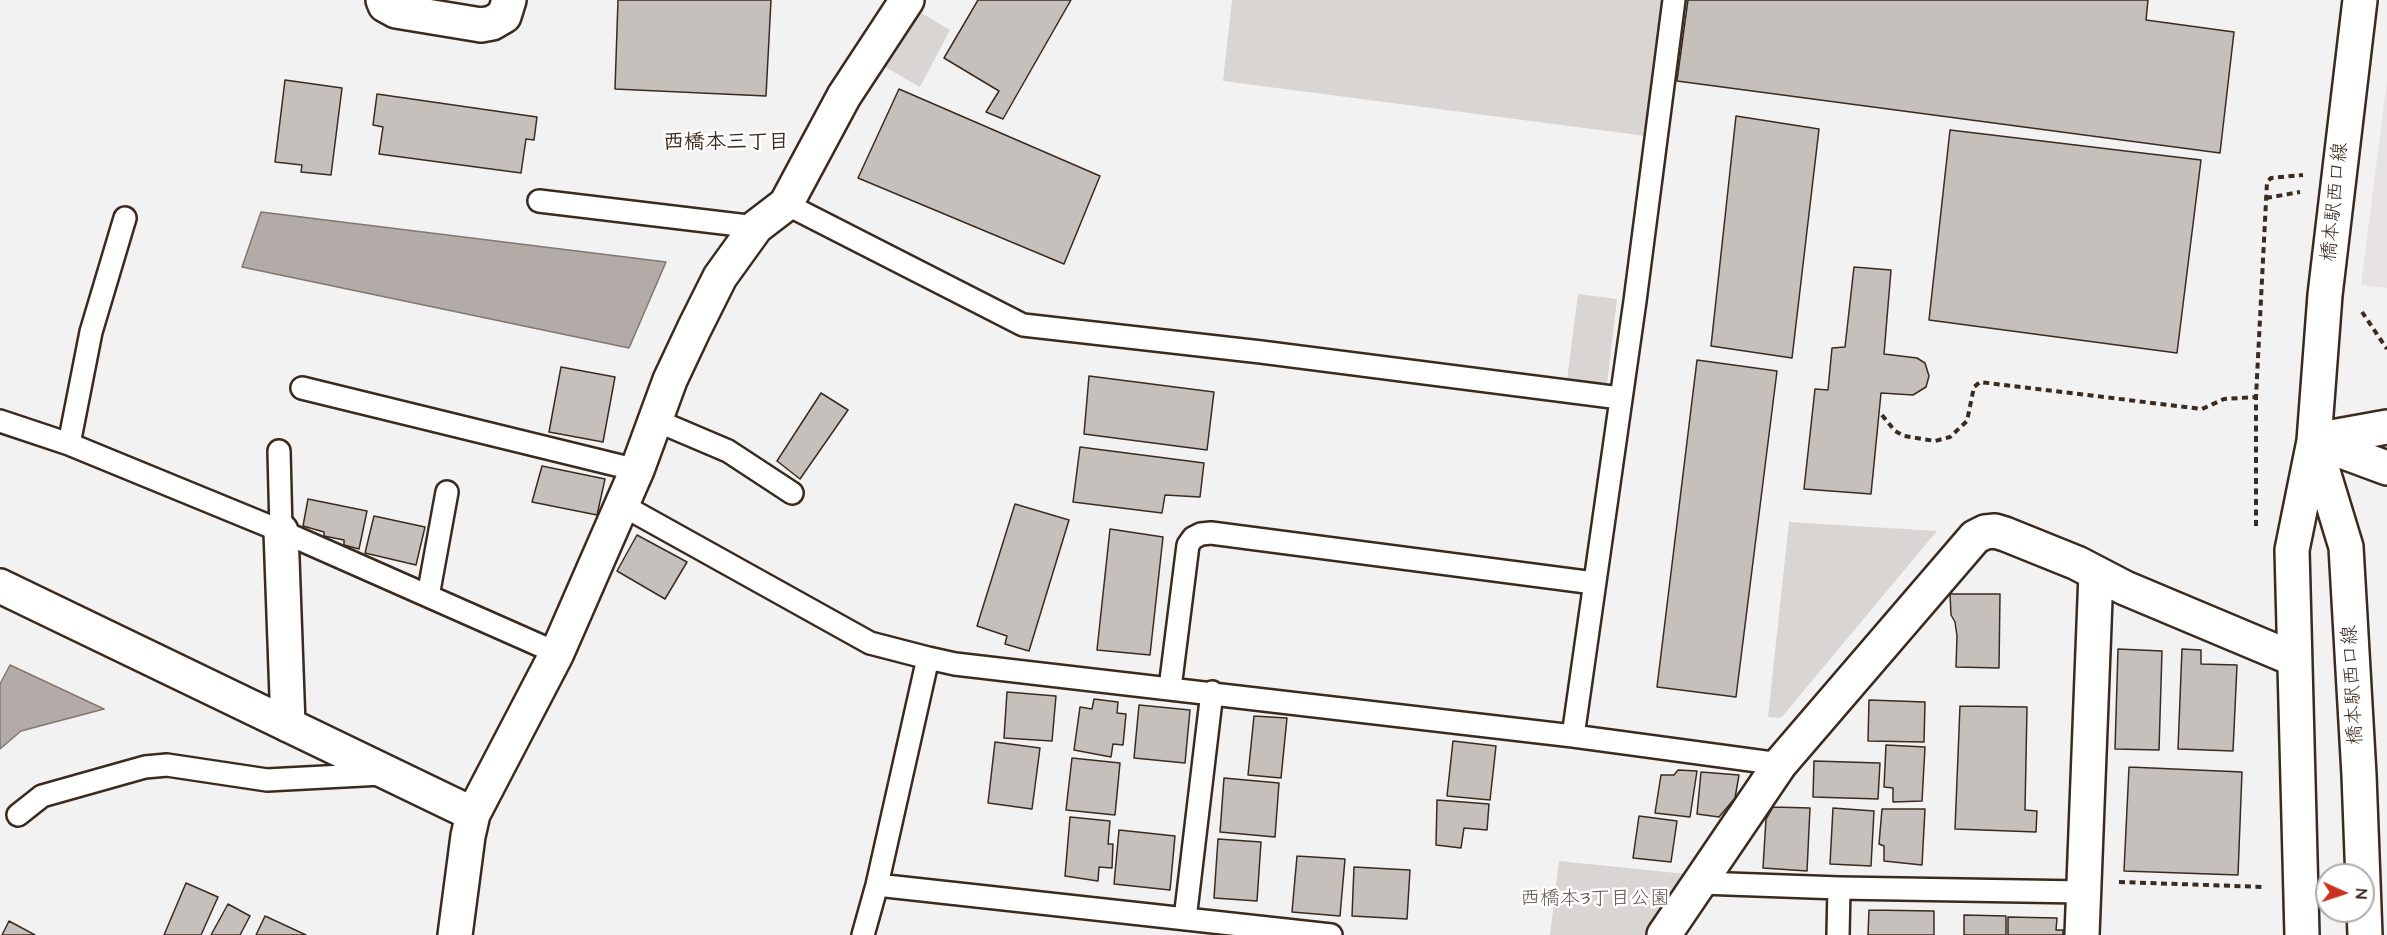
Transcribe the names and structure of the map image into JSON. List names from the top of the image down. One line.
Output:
{"streets":{"street":["橋本駅西口線"]},"districts":["西橋本三丁目"],"parks":["西橋本3丁目公園"],"north":"right"}
